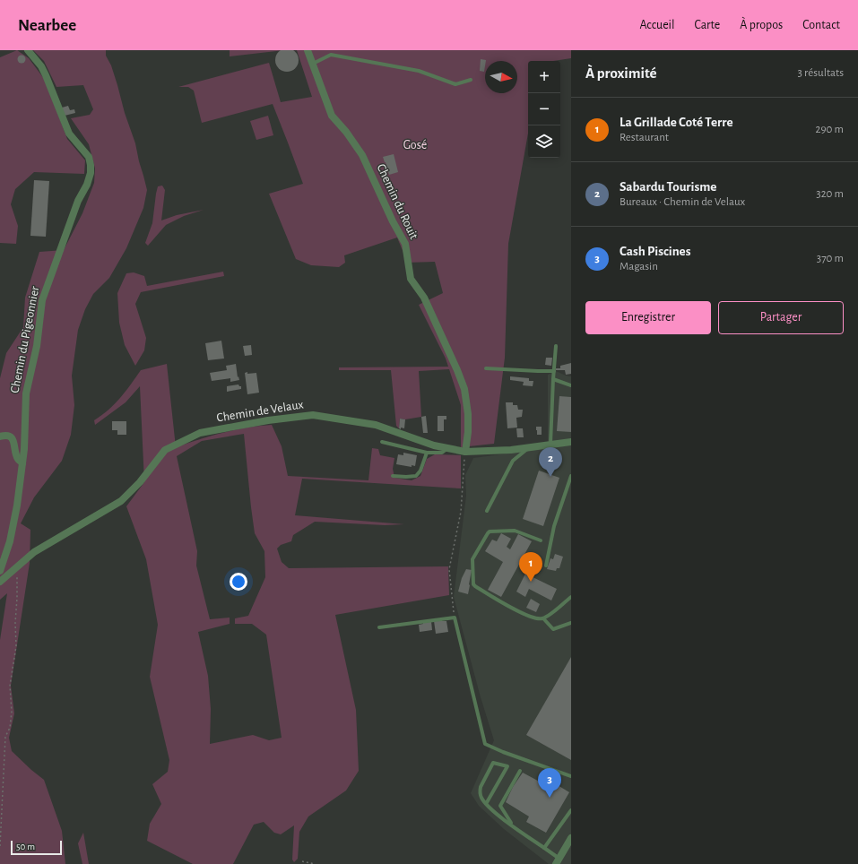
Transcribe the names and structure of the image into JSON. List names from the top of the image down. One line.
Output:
{"streets":{"street":["Chemin du Rouit","Chemin du Pigeonnier","Chemin de Velaux"]},"crossings":[["Chemin du Rouit","Chemin de Velaux"]],"parks":["Gosé"],"scale_bar":"50 m","north":"right","page":{"header":"Nearbee","nav":["Accueil","Carte","À propos","Contact"],"heading":["À proximité","3 résultats"],"map_buttons":["+","−"],"list":[{"mark":"1","name":"La Grillade Coté Terre","note":"Restaurant","value":"290 m"},{"mark":"2","name":"Sabardu Tourisme","note":"Bureaux · Chemin de Velaux","value":"320 m"},{"mark":"3","name":"Cash Piscines","note":"Magasin","value":"370 m"}],"buttons":["Enregistrer","Partager"],"pins":["2","1","3"],"scale":"50 m"}}
